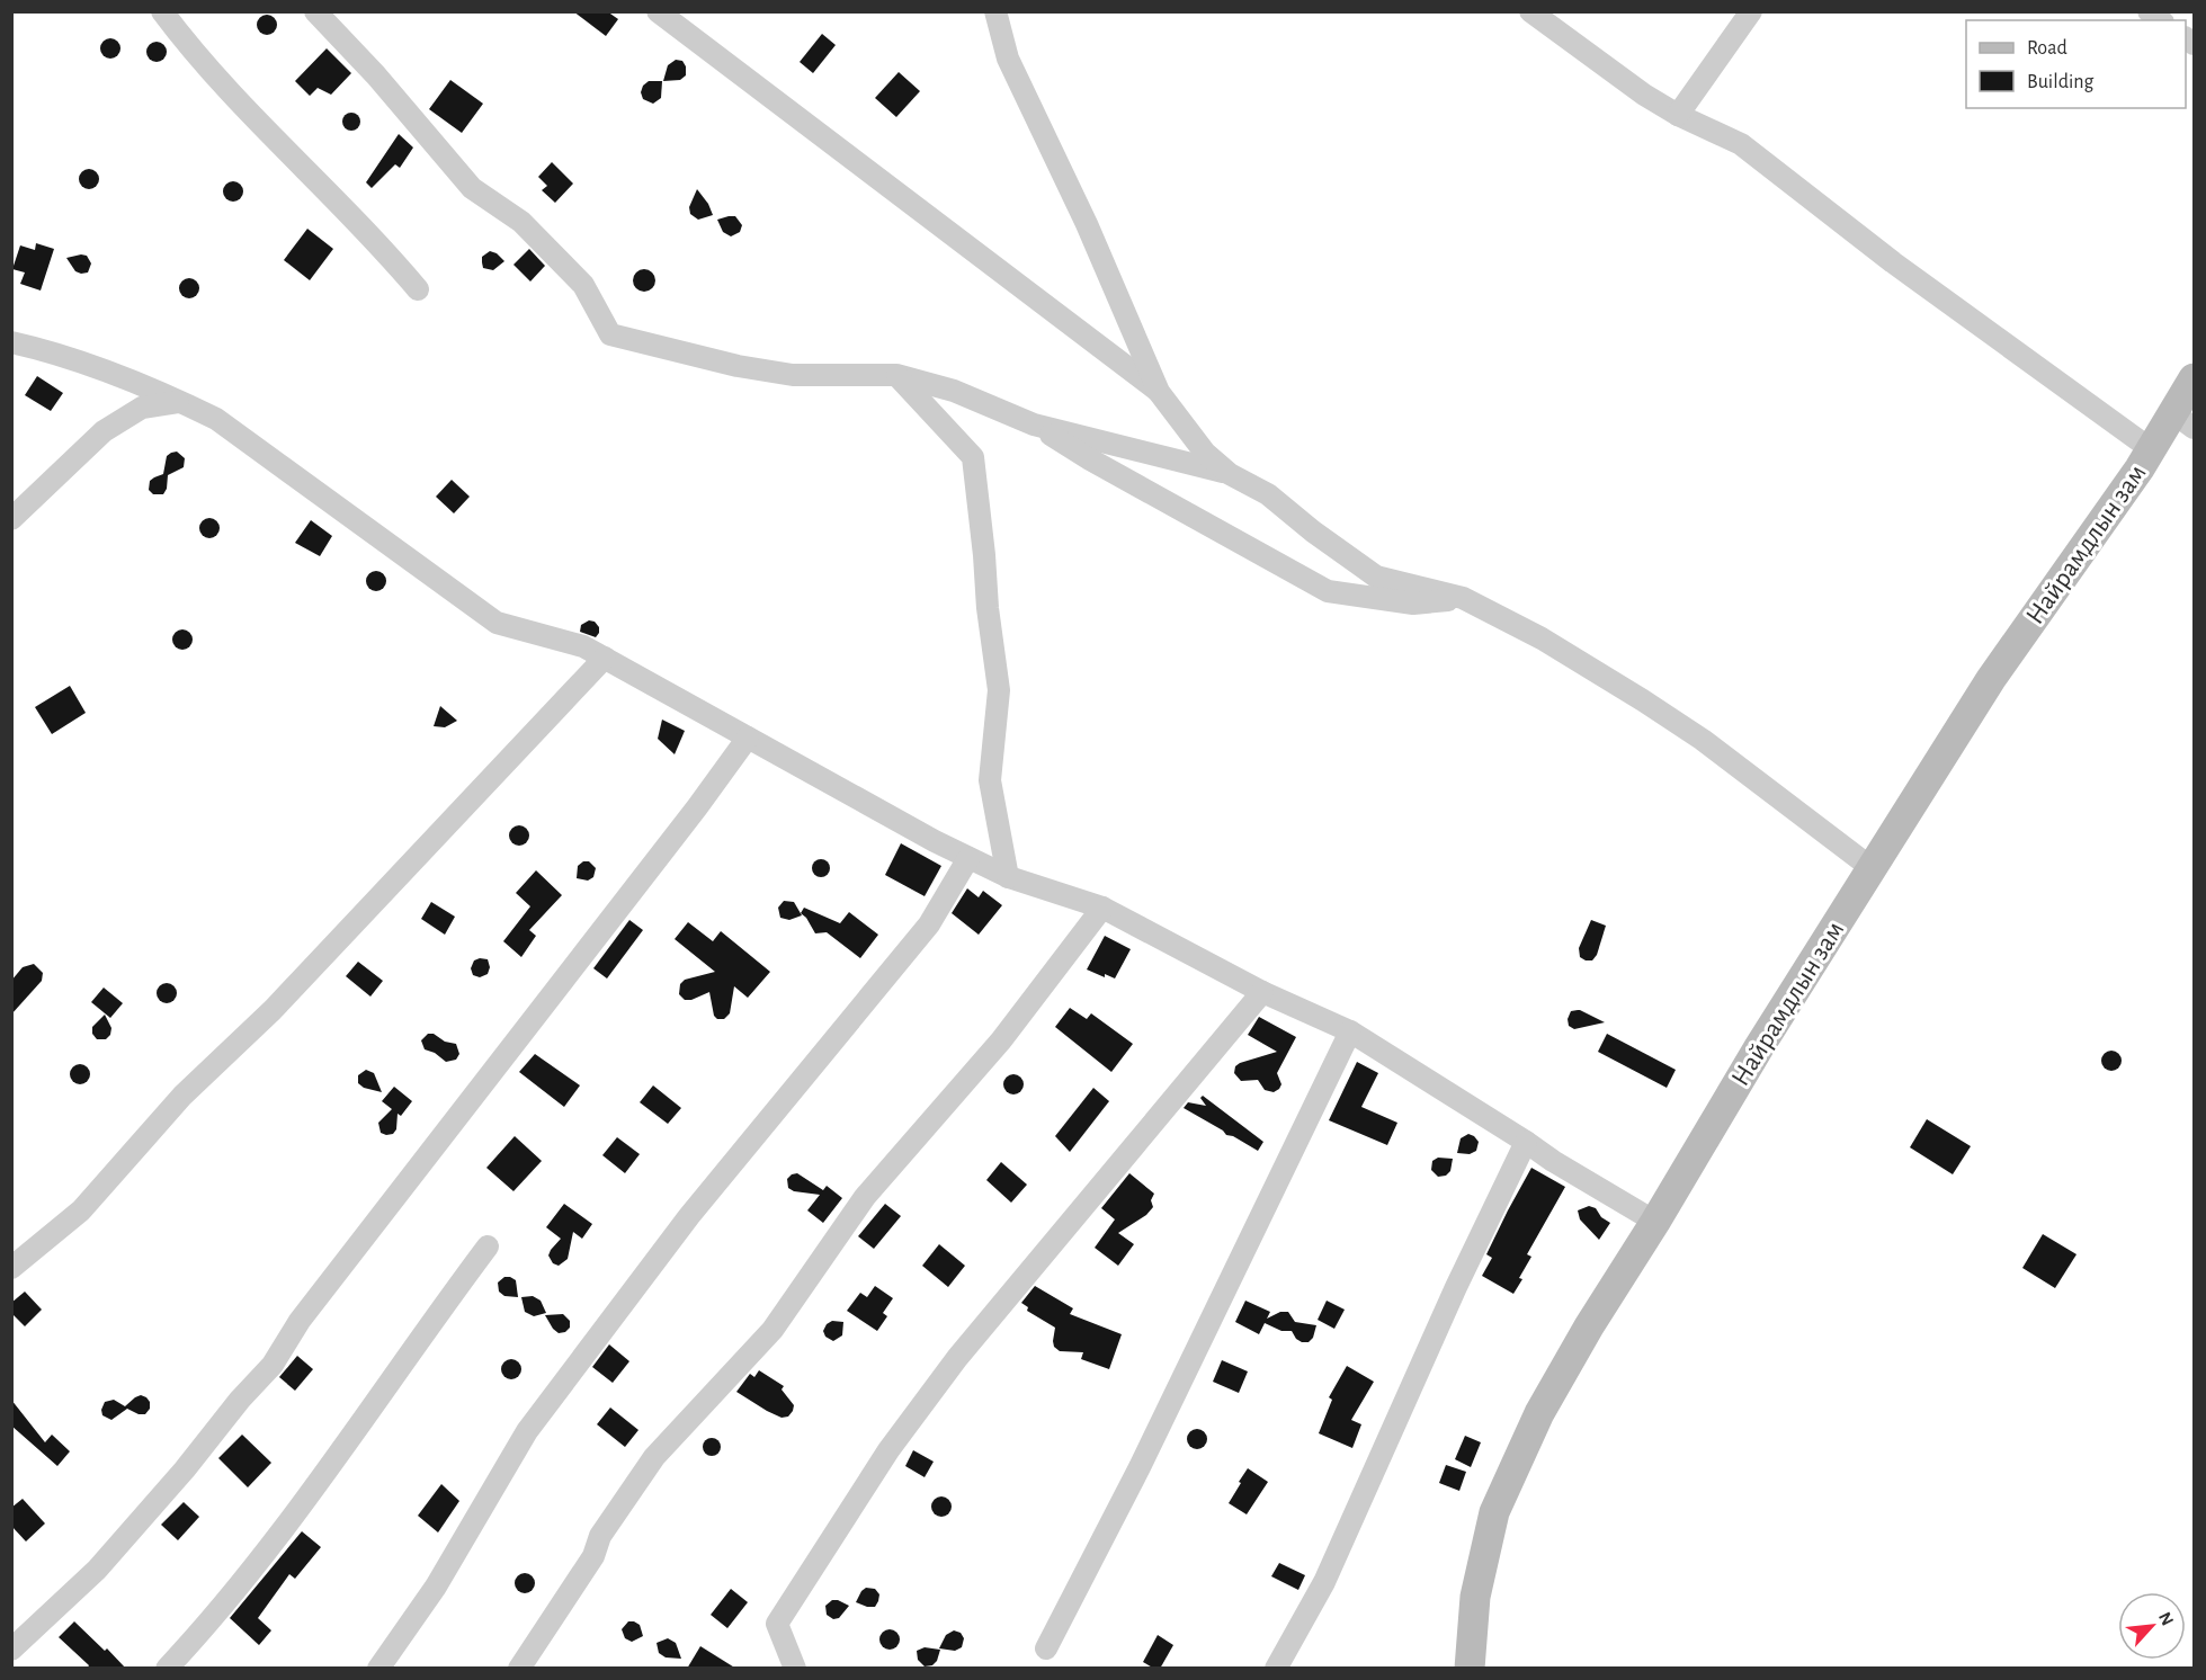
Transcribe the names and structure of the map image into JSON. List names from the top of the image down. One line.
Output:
{"streets":{"main road":["Найрамдлын зам"]},"legend":["Road","Building"],"north":"top right"}
